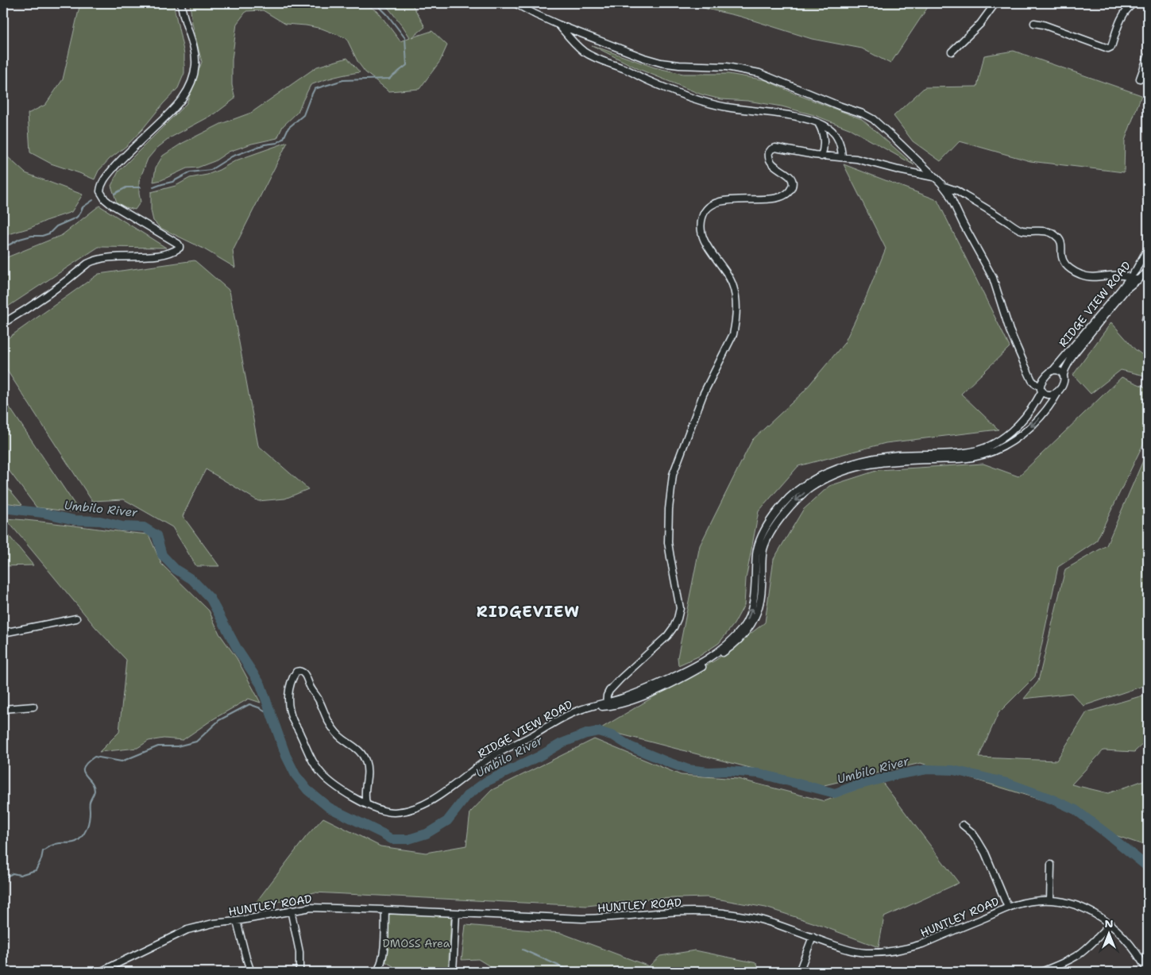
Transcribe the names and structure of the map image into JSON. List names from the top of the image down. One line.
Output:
{"streets":{"street":["RIDGE VIEW ROAD","HUNTLEY ROAD"]},"districts":["RIDGEVIEW"],"water":["Umbilo River"],"parks":["DMOSS Area"],"north":"top"}
